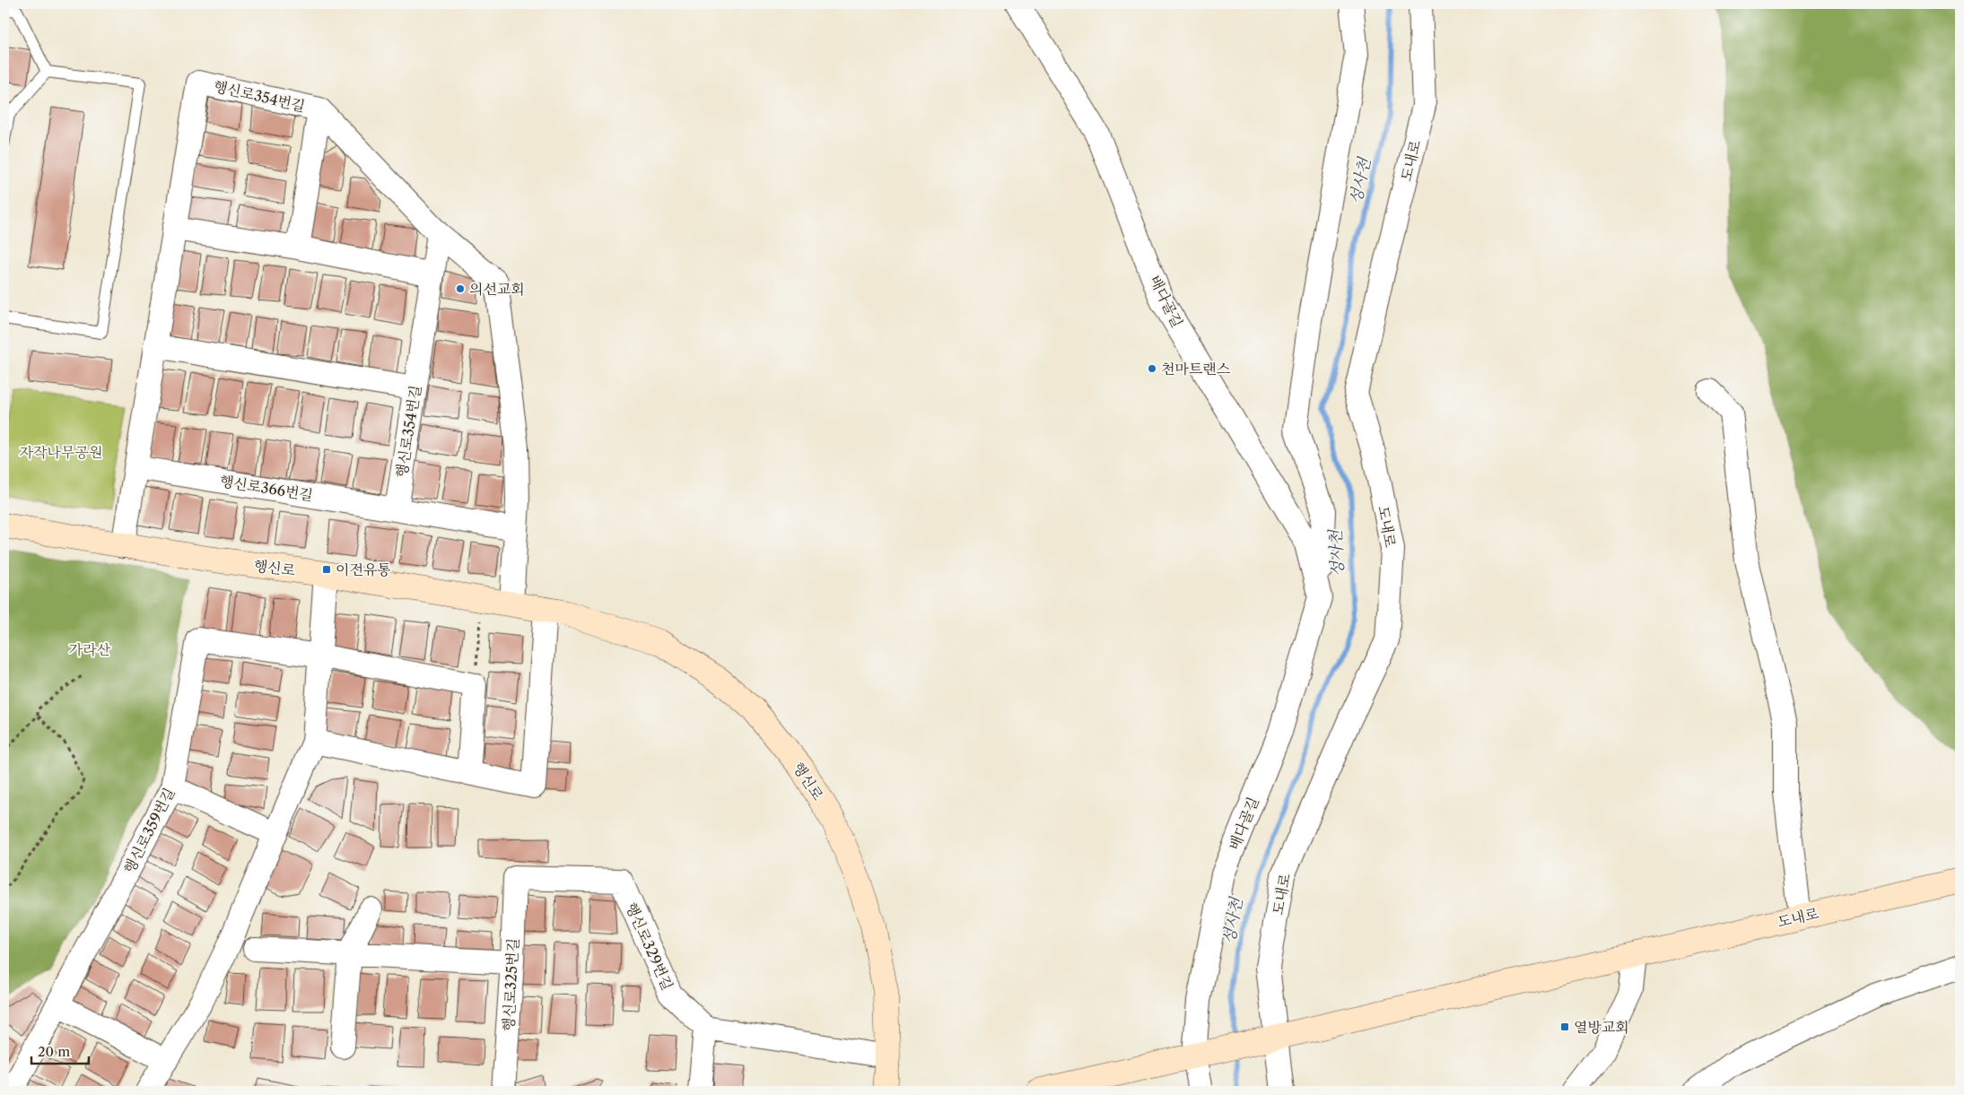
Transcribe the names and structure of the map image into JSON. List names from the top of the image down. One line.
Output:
{"streets":{"main road":["도내로","행신로"],"street":["행신로354번길","배다골길","행신로366번길","행신로359번길","행신로329번길","행신로325번길"]},"crossings":[["행신로354번길","행신로366번길"],["행신로354번길","행신로"],["행신로329번길","행신로325번길"]],"water":["성사천"],"parks":["자작나무공원","가라산"],"places":{"other":["의선교회","천마트랜스"],"transit":["이전유통","열방교회"]},"scale_bar":"20 m"}
